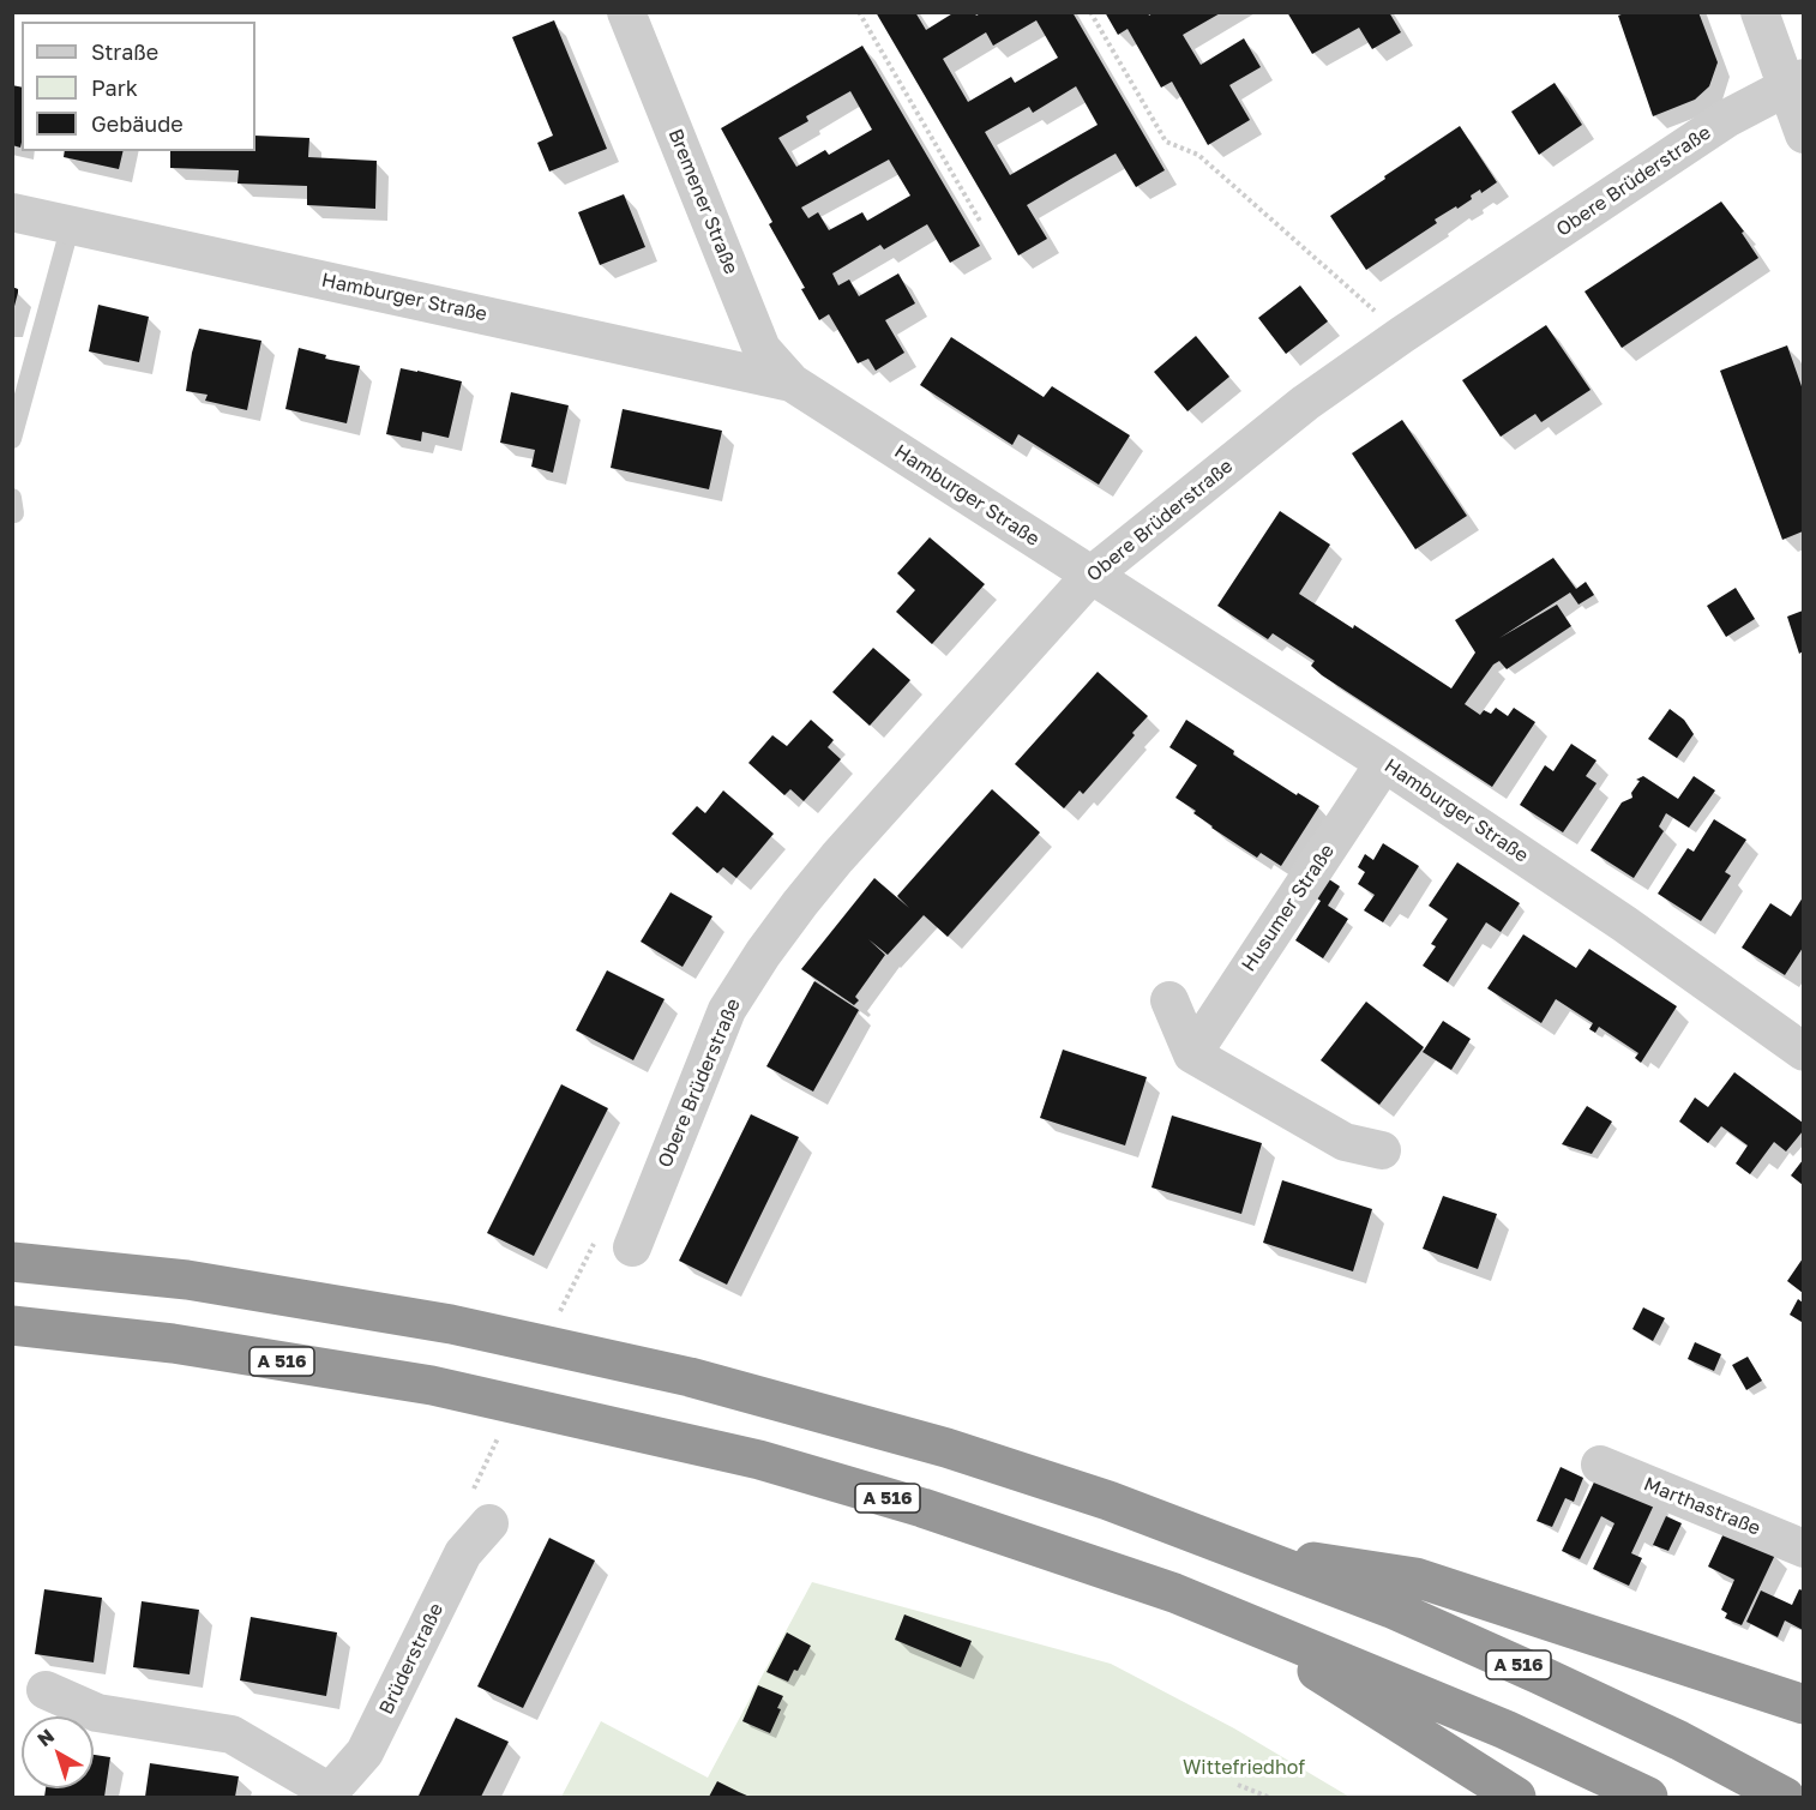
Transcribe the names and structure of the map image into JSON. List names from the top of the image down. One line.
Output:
{"streets":{"highway":["A 516"],"street":["Obere Brüderstraße","Bremener Straße","Hamburger Straße","Husumer Straße","Marthastraße","Brüderstraße"]},"crossings":[["Obere Brüderstraße","Hamburger Straße"],["Bremener Straße","Hamburger Straße"],["Hamburger Straße","Husumer Straße"]],"parks":["Wittefriedhof"],"legend":["Straße","Park","Gebäude"],"north":"top left"}
